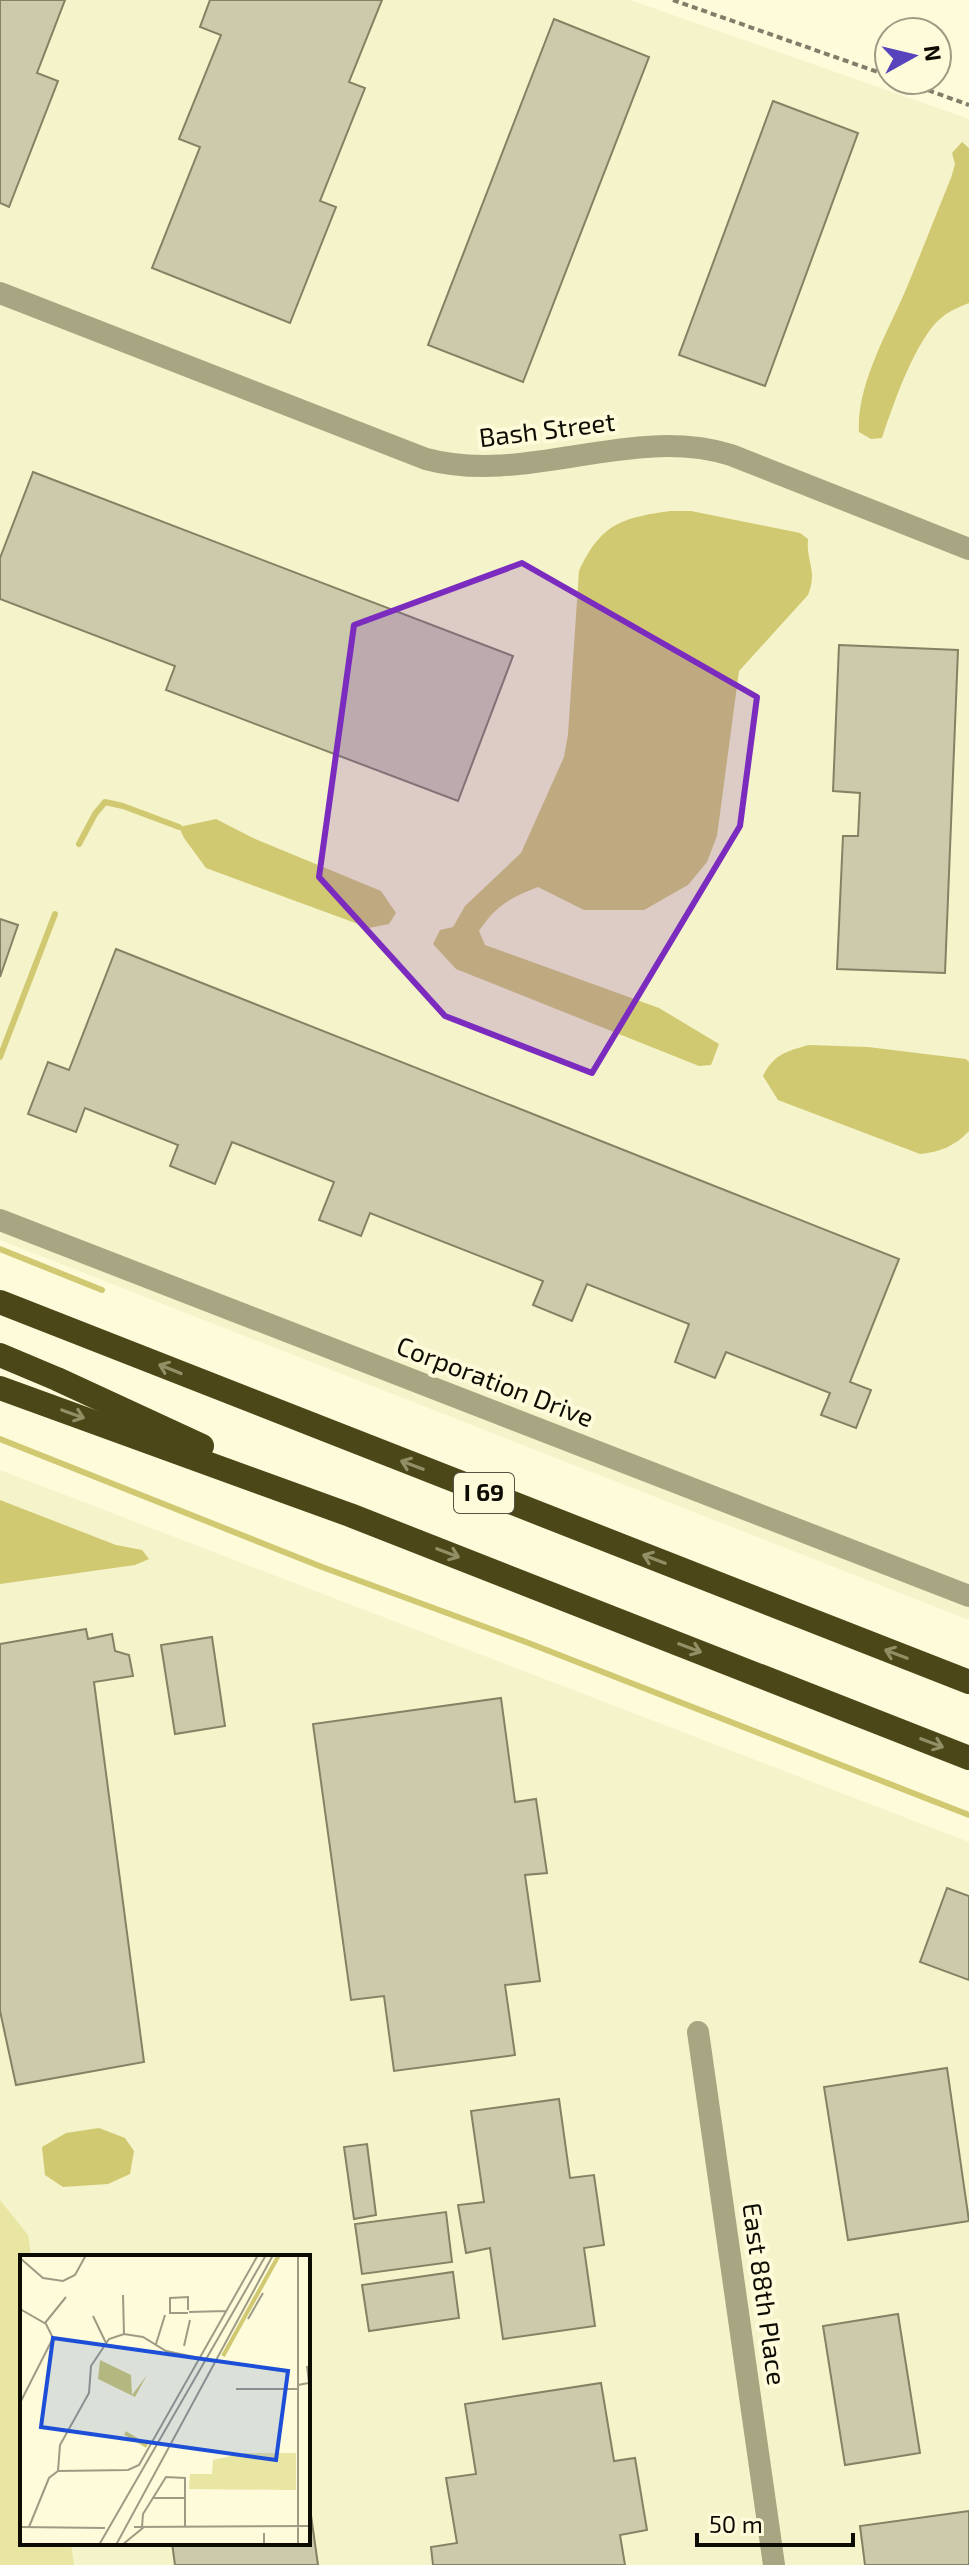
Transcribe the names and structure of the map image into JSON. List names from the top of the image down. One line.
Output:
{"streets":{"highway":["I 69"],"street":["Bash Street","Corporation Drive","East 88th Place"]},"scale_bar":"50 m","north":"right"}
